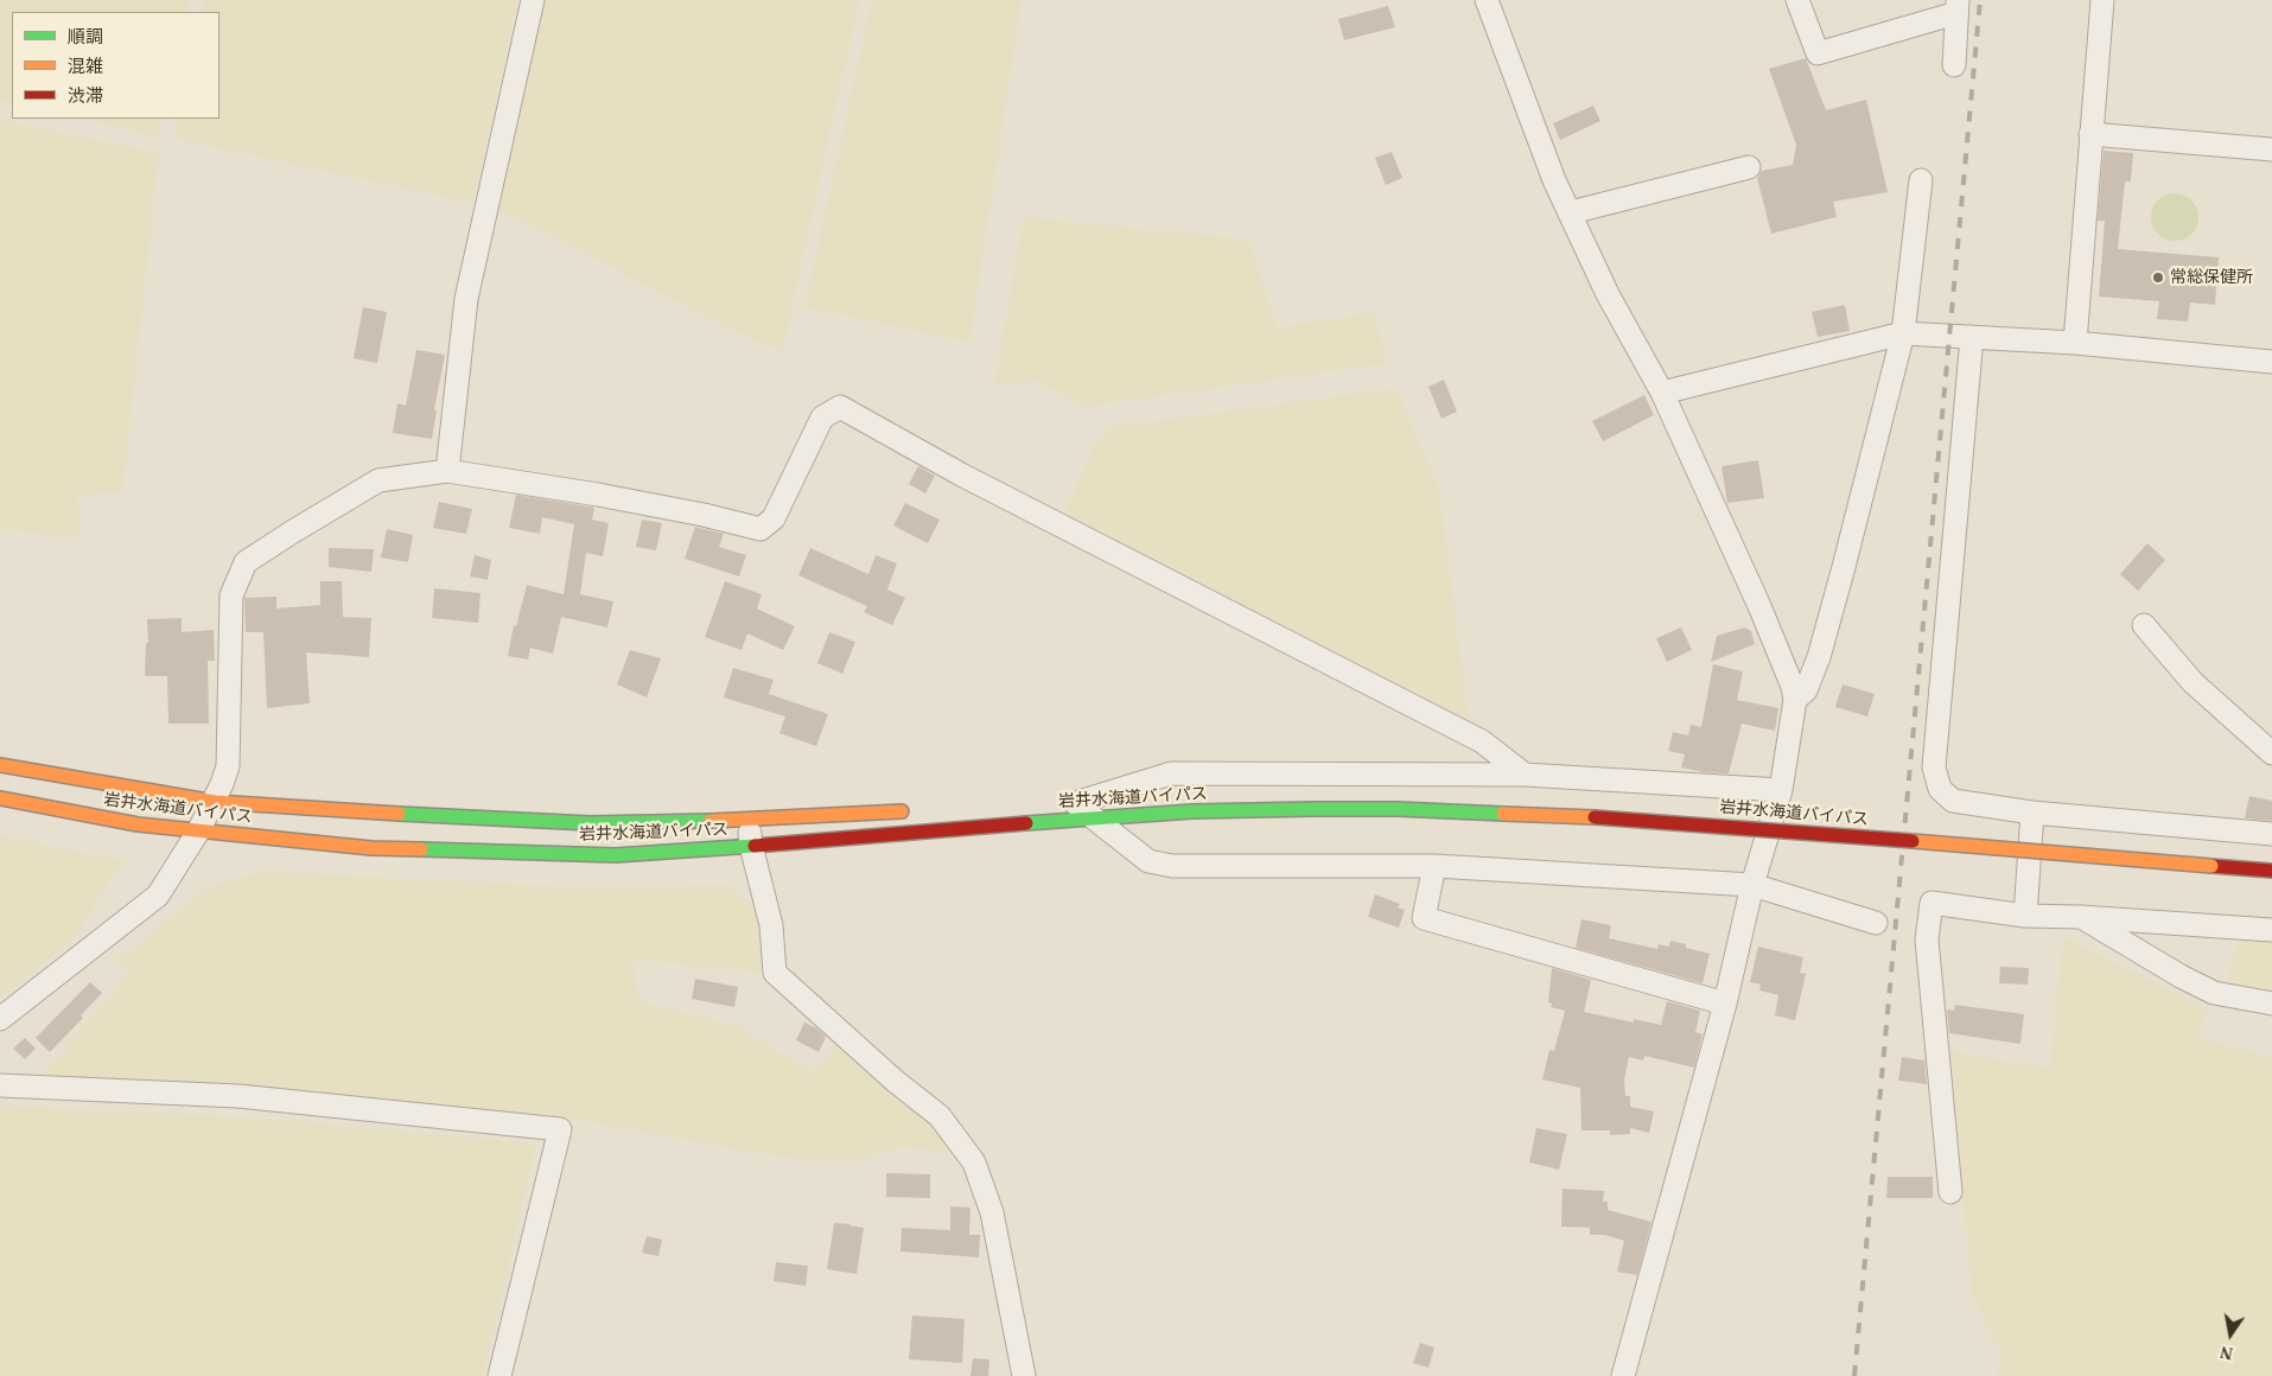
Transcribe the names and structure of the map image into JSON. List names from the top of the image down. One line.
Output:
{"streets":{"highway":["岩井水海道バイパス"]},"places":["常総保健所"],"legend":["順調","混雑","渋滞"],"north":"bottom"}
